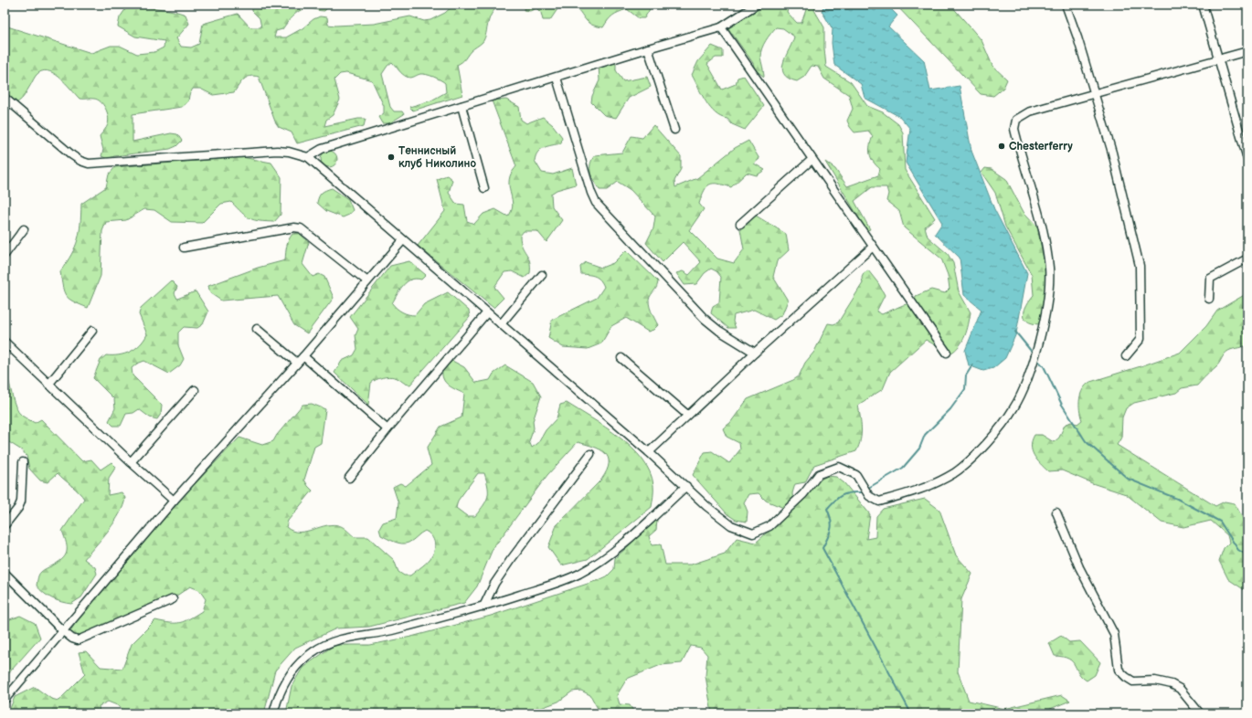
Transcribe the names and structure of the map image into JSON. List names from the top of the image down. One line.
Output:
{"places":["Chesterferry","Теннисный клуб Николино"]}
